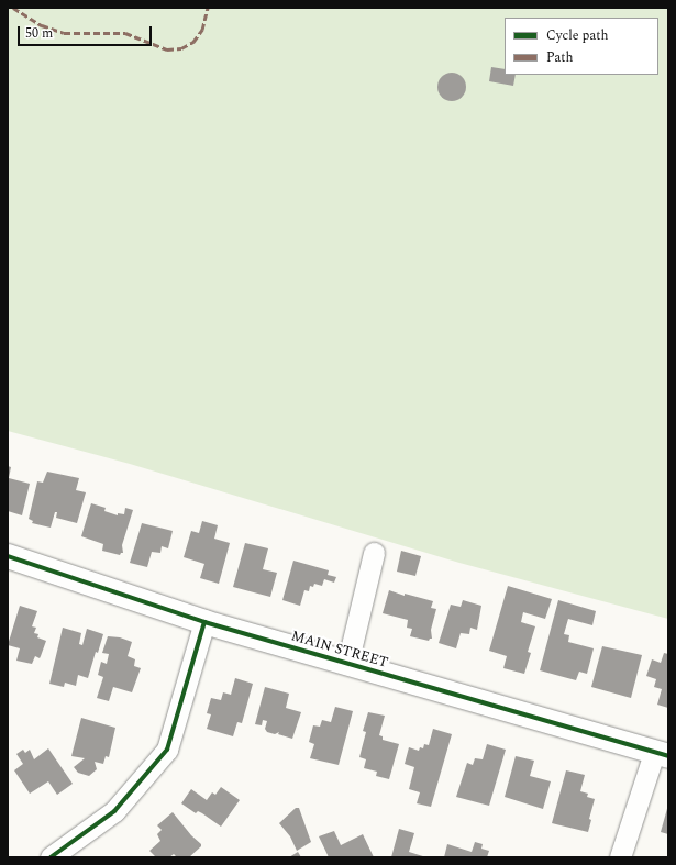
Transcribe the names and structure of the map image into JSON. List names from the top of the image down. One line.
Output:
{"streets":{"street":["MAIN STREET"]},"legend":["Cycle path","Path"],"scale_bar":"50 m"}
